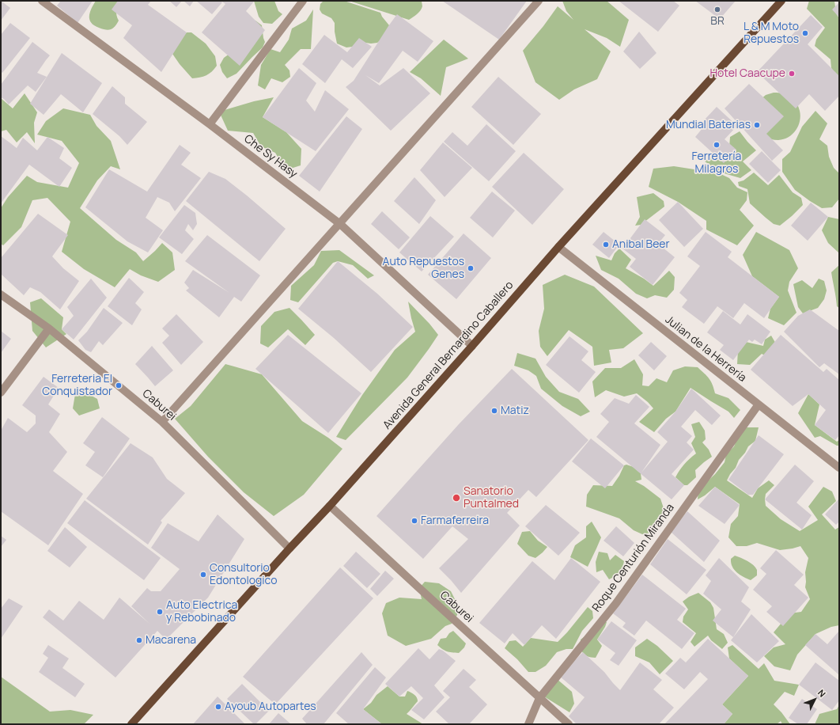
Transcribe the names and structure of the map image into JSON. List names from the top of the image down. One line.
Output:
{"streets":{"main road":["Avenida General Bernardino Caballero"],"street":["Che Sy Hasy","Julian de la Herrería","Caburei","Roque Centurión Miranda"]},"crossings":[["Che Sy Hasy","Avenida General Bernardino Caballero"],["Julian de la Herrería","Avenida General Bernardino Caballero"],["Julian de la Herrería","Roque Centurión Miranda"],["Avenida General Bernardino Caballero","Caburei"],["Caburei","Roque Centurión Miranda"]],"places":["BR","L & M Moto Repuestos","Hotel Caacupe","Mundial Baterias","Ferretería Milagros","Anibal Beer","Auto Repuestos Genes","Ferreteria El Conquistador","Matiz","Sanatorio Puntalmed","Farmaferreira","Consultorio Edontologico","Auto Electrica y Rebobinado","Macarena","Ayoub Autopartes"],"north":"top right"}
